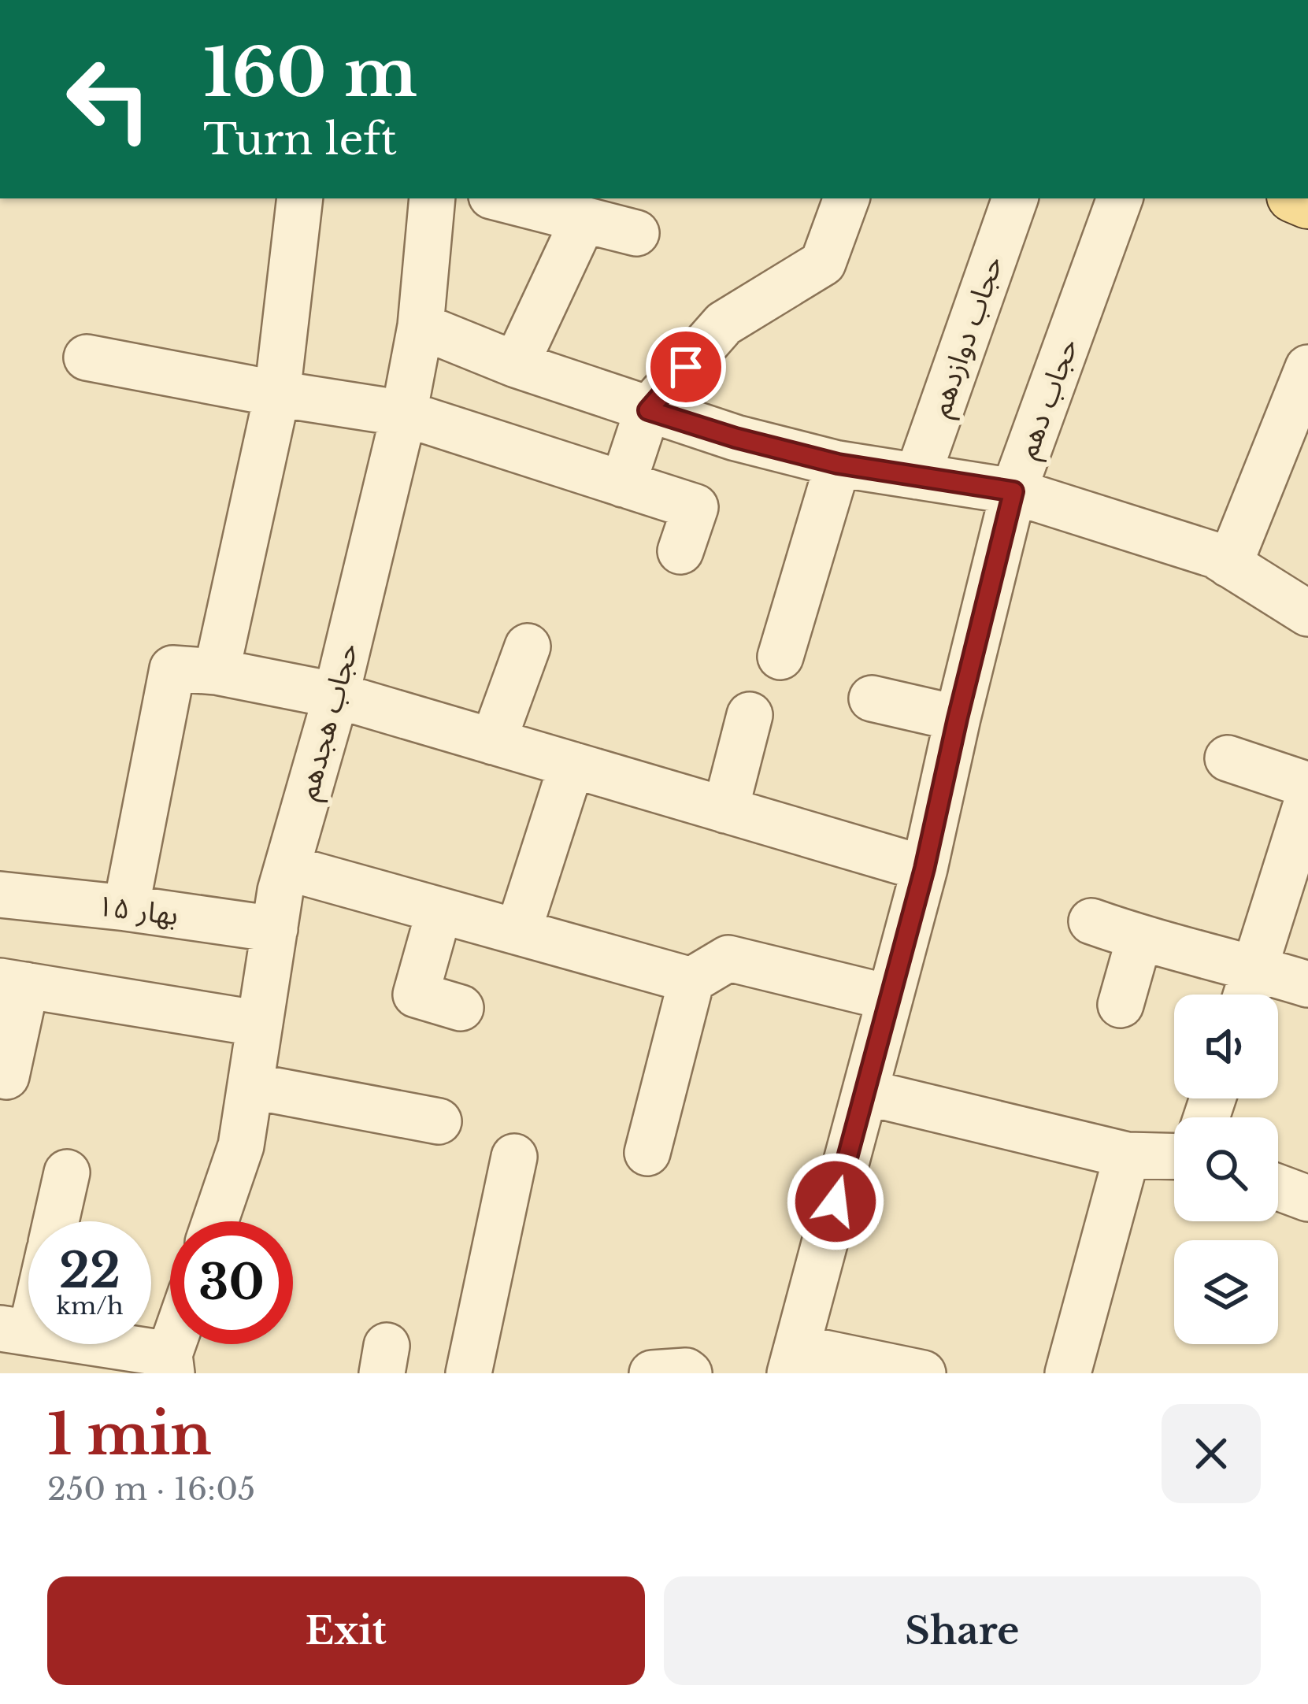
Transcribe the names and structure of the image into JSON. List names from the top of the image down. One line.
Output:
{"streets":{"street":["حجاب دوازدهم","حجاب دهم","حجاب هجدهم","بهار ۱۵"]},"crossings":[["حجاب هجدهم","بهار ۱۵"]],"page":{"turn":["160 m","Turn left"],"speed":"22 km/h","limit":"30","heading":["1 min","250 m · 16:05"],"buttons":["Exit","Share"]}}
